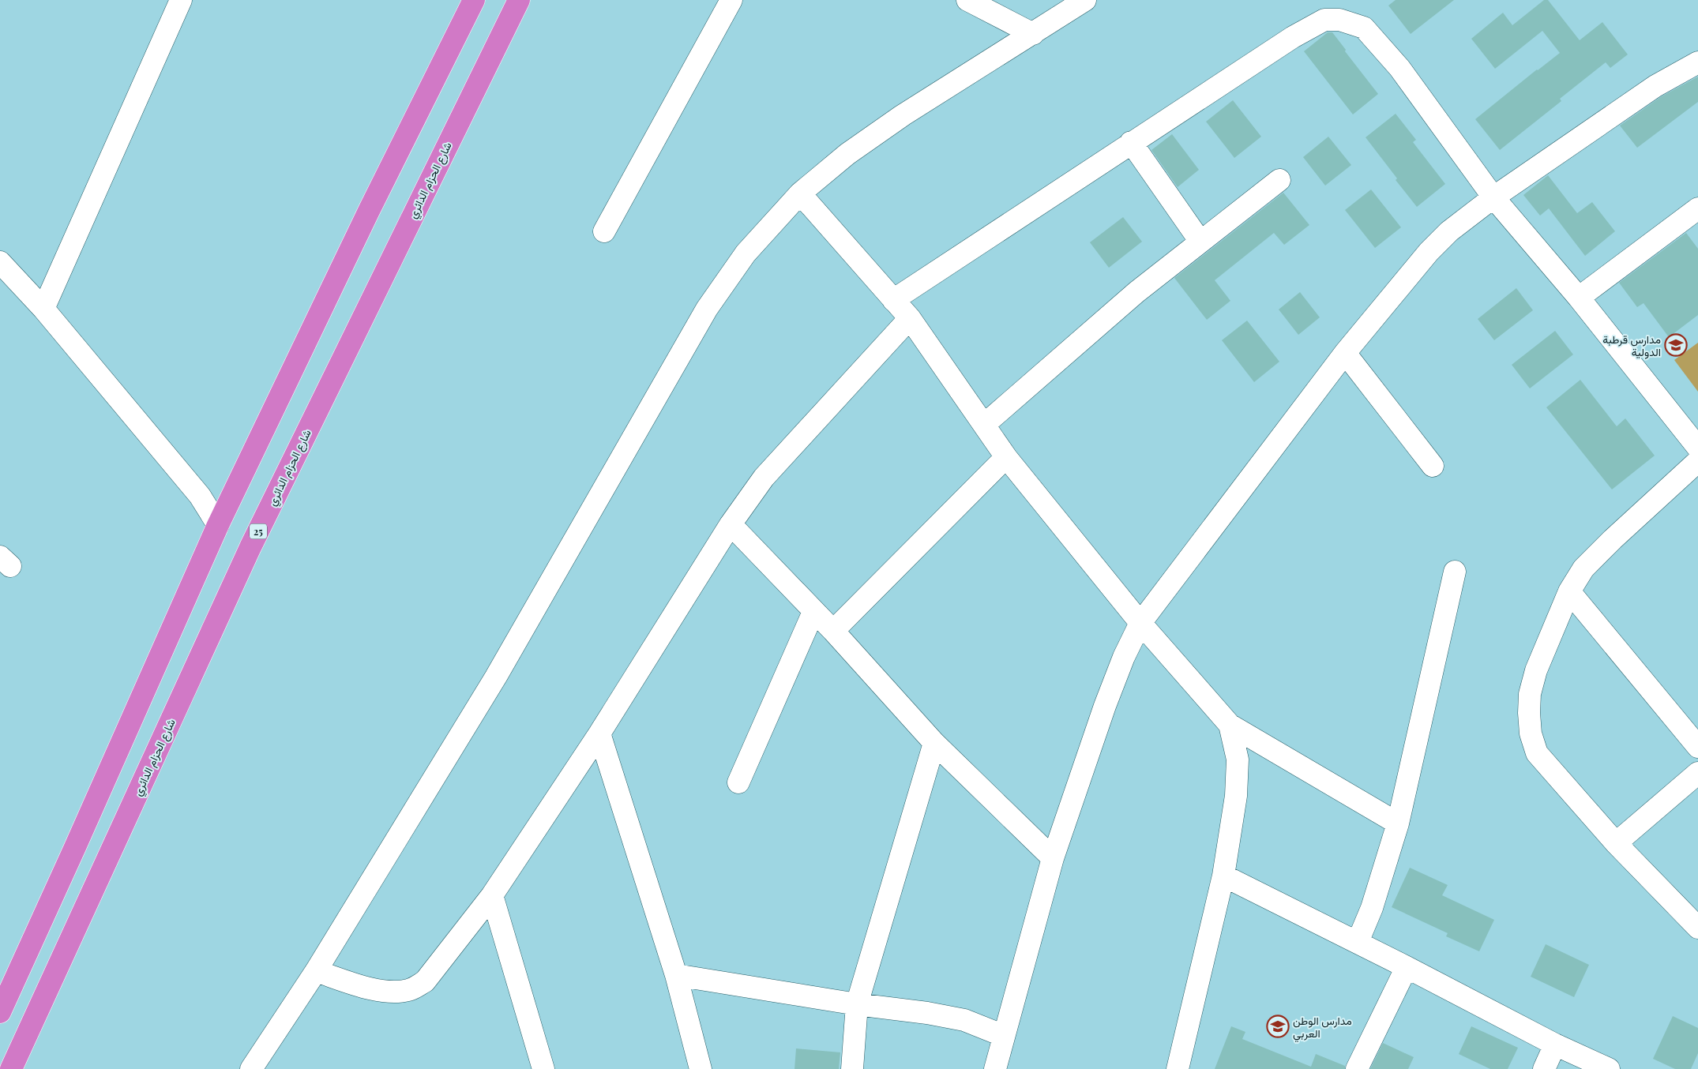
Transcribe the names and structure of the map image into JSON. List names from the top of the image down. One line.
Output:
{"streets":{"highway":["شارع الحزام الدائري","25"]},"places":{"school or university":["مدارس قرطبة الدولية","مدارس الوطن العربي"]}}
